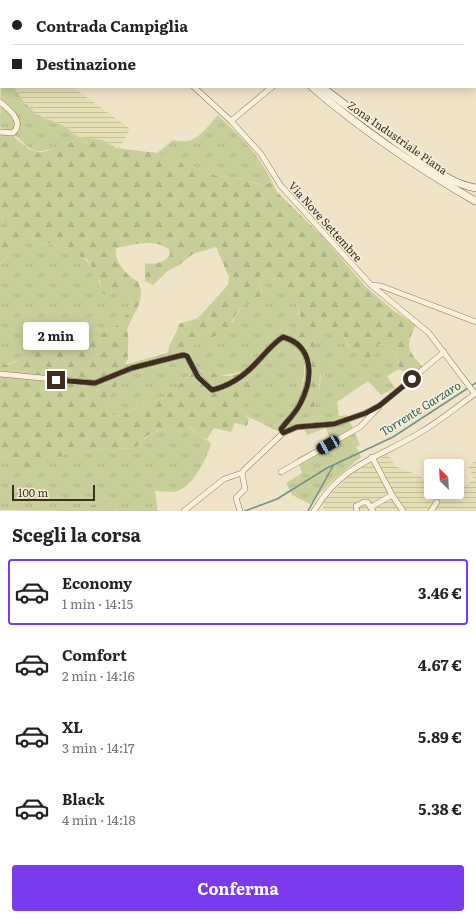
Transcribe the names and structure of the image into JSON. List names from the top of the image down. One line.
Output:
{"streets":{"main road":["Zona Industriale Piana"],"street":["Via Nove Settembre"]},"water":["Torrente Garzaro"],"scale_bar":"100 m","north":"top left","page":{"banner":["Contrada Campiglia","Destinazione"],"bubble":"2 min","scale":"100 m","heading":"Scegli la corsa","list":[{"name":"Economy","note":"1 min · 14:15","value":"3.46 €"},{"name":"Comfort","note":"2 min · 14:16","value":"4.67 €"},{"name":"XL","note":"3 min · 14:17","value":"5.89 €"},{"name":"Black","note":"4 min · 14:18","value":"5.38 €"}],"buttons":"Conferma"}}
